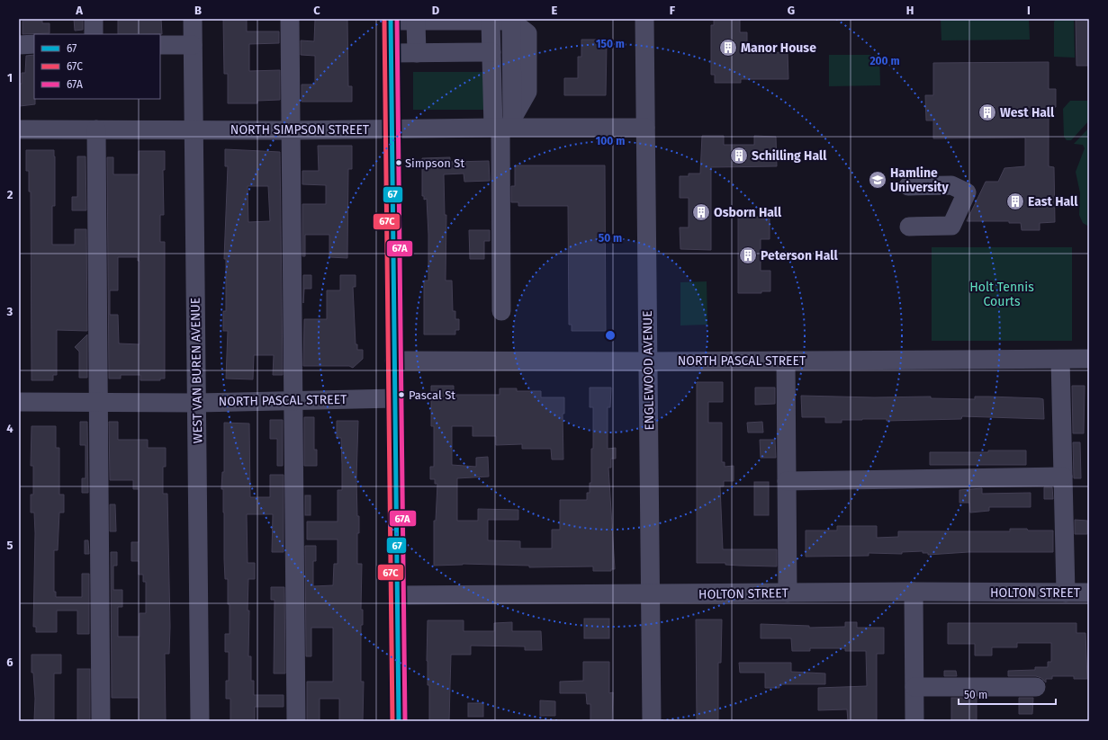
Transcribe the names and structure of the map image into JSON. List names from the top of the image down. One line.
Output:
{"streets":{"street":["NORTH SIMPSON STREET","NORTH PASCAL STREET","WEST VAN BUREN AVENUE","ENGLEWOOD AVENUE","HOLTON STREET"]},"crossings":[["NORTH SIMPSON STREET","WEST VAN BUREN AVENUE"],["NORTH SIMPSON STREET","ENGLEWOOD AVENUE"],["NORTH PASCAL STREET","WEST VAN BUREN AVENUE"],["NORTH PASCAL STREET","ENGLEWOOD AVENUE"],["ENGLEWOOD AVENUE","HOLTON STREET"]],"parks":["Holt Tennis Courts"],"places":{"building":["Manor House","West Hall","Schilling Hall","East Hall","Osborn Hall","Peterson Hall"],"other":["Simpson St","Pascal St"],"school or university":["Hamline University"]},"lines":["transit line 67","transit line 67C","transit line 67A"],"legend":["67","67C","67A"],"scale_bar":"50 m","grid":{"columns":["A","B","C","D","E","F","G","H","I"],"rows":["1","2","3","4","5","6"]},"rings":["150 m","200 m","100 m","50 m"]}
